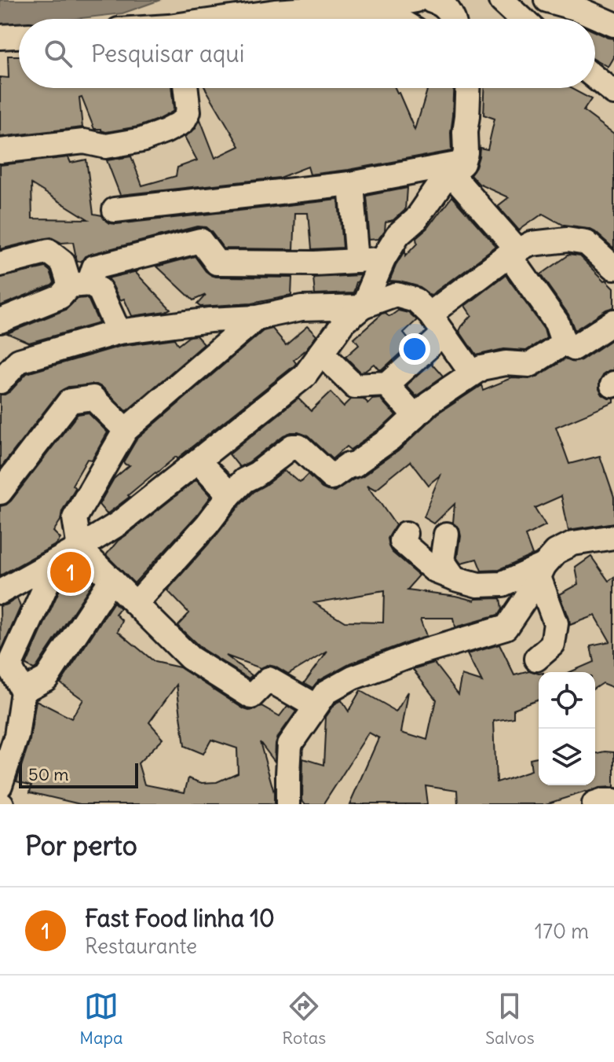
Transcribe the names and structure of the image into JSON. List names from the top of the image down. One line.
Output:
{"scale_bar":"50 m","page":{"search":"Pesquisar aqui","pins":"1","scale":"50 m","heading":"Por perto","list":[{"mark":"1","name":"Fast Food linha 10","note":"Restaurante","value":"170 m"}],"nav":["Mapa","Rotas","Salvos"]}}
